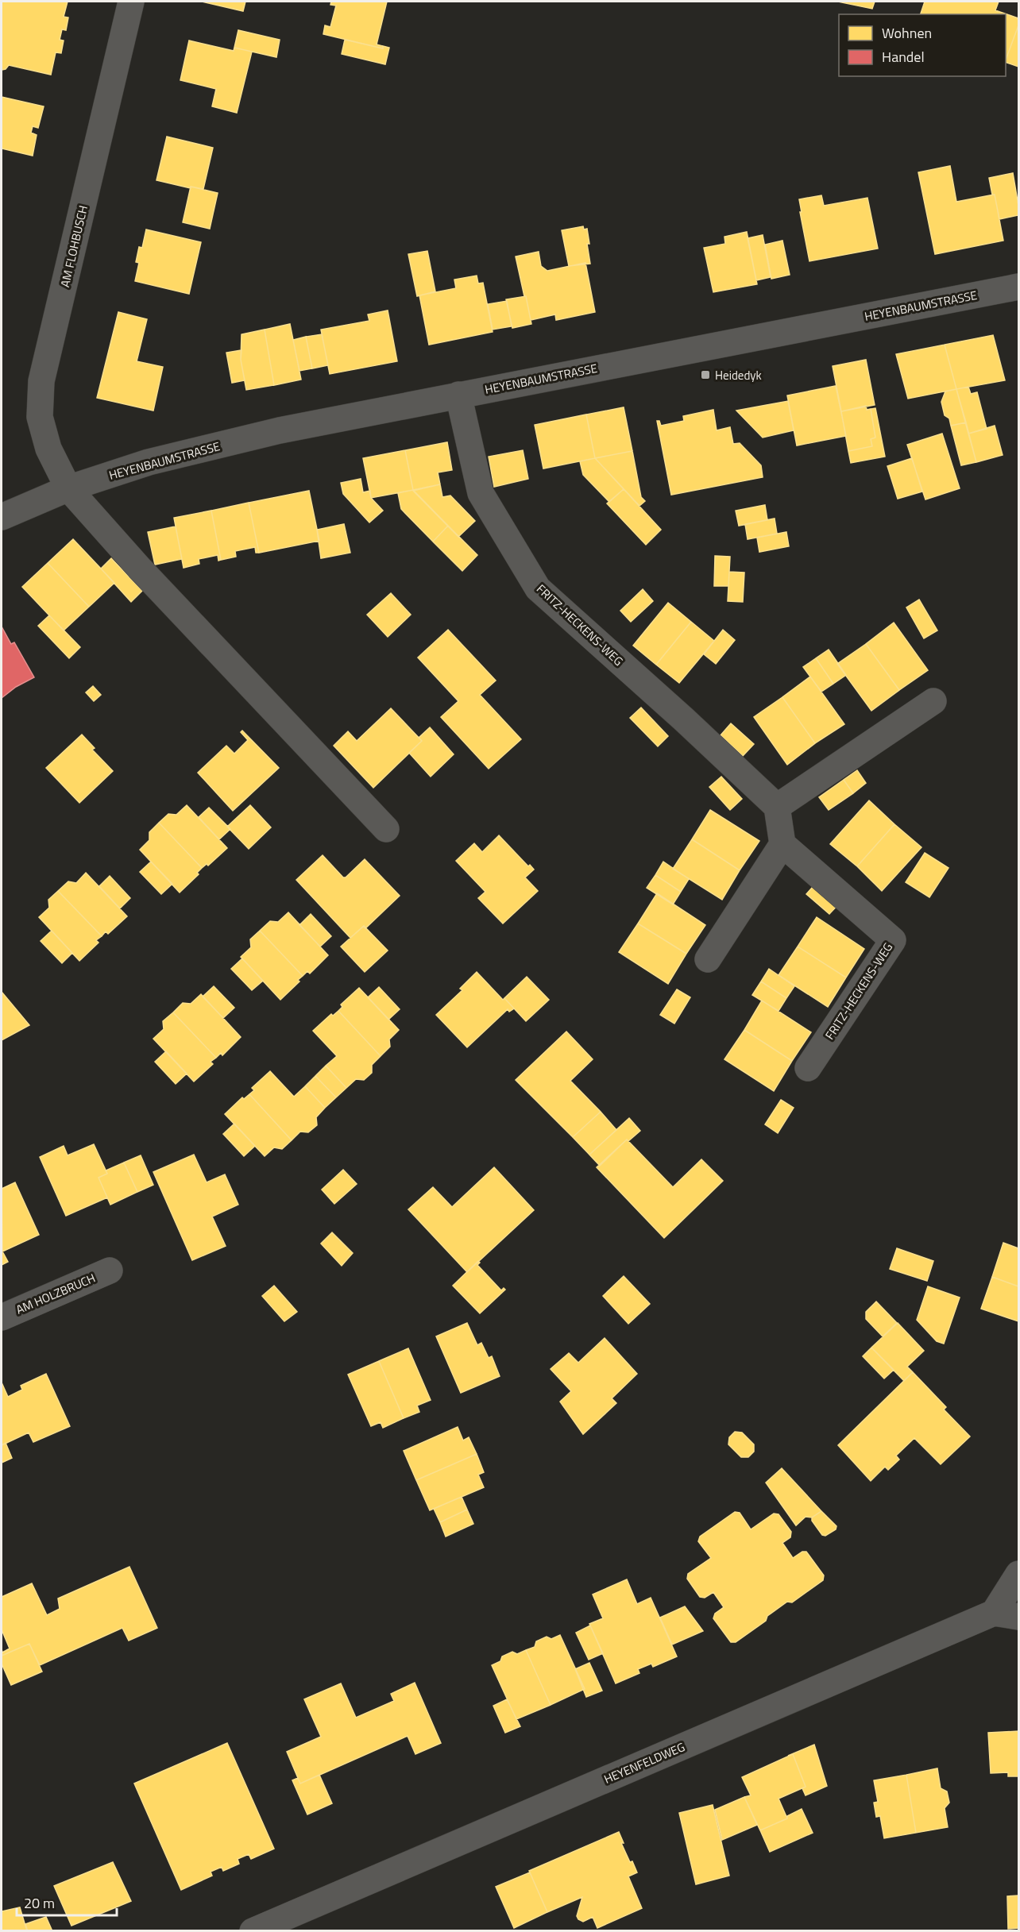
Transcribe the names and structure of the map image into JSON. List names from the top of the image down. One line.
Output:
{"streets":{"street":["AM FLOHBUSCH","HEYENBAUMSTRASSE","FRITZ-HECKENS-WEG","AM HOLZBRUCH","HEYENFELDWEG"]},"crossings":[["AM FLOHBUSCH","HEYENBAUMSTRASSE"],["HEYENBAUMSTRASSE","FRITZ-HECKENS-WEG"]],"places":{"transit":["Heidedyk"]},"legend":["Wohnen","Handel"],"scale_bar":"20 m"}
